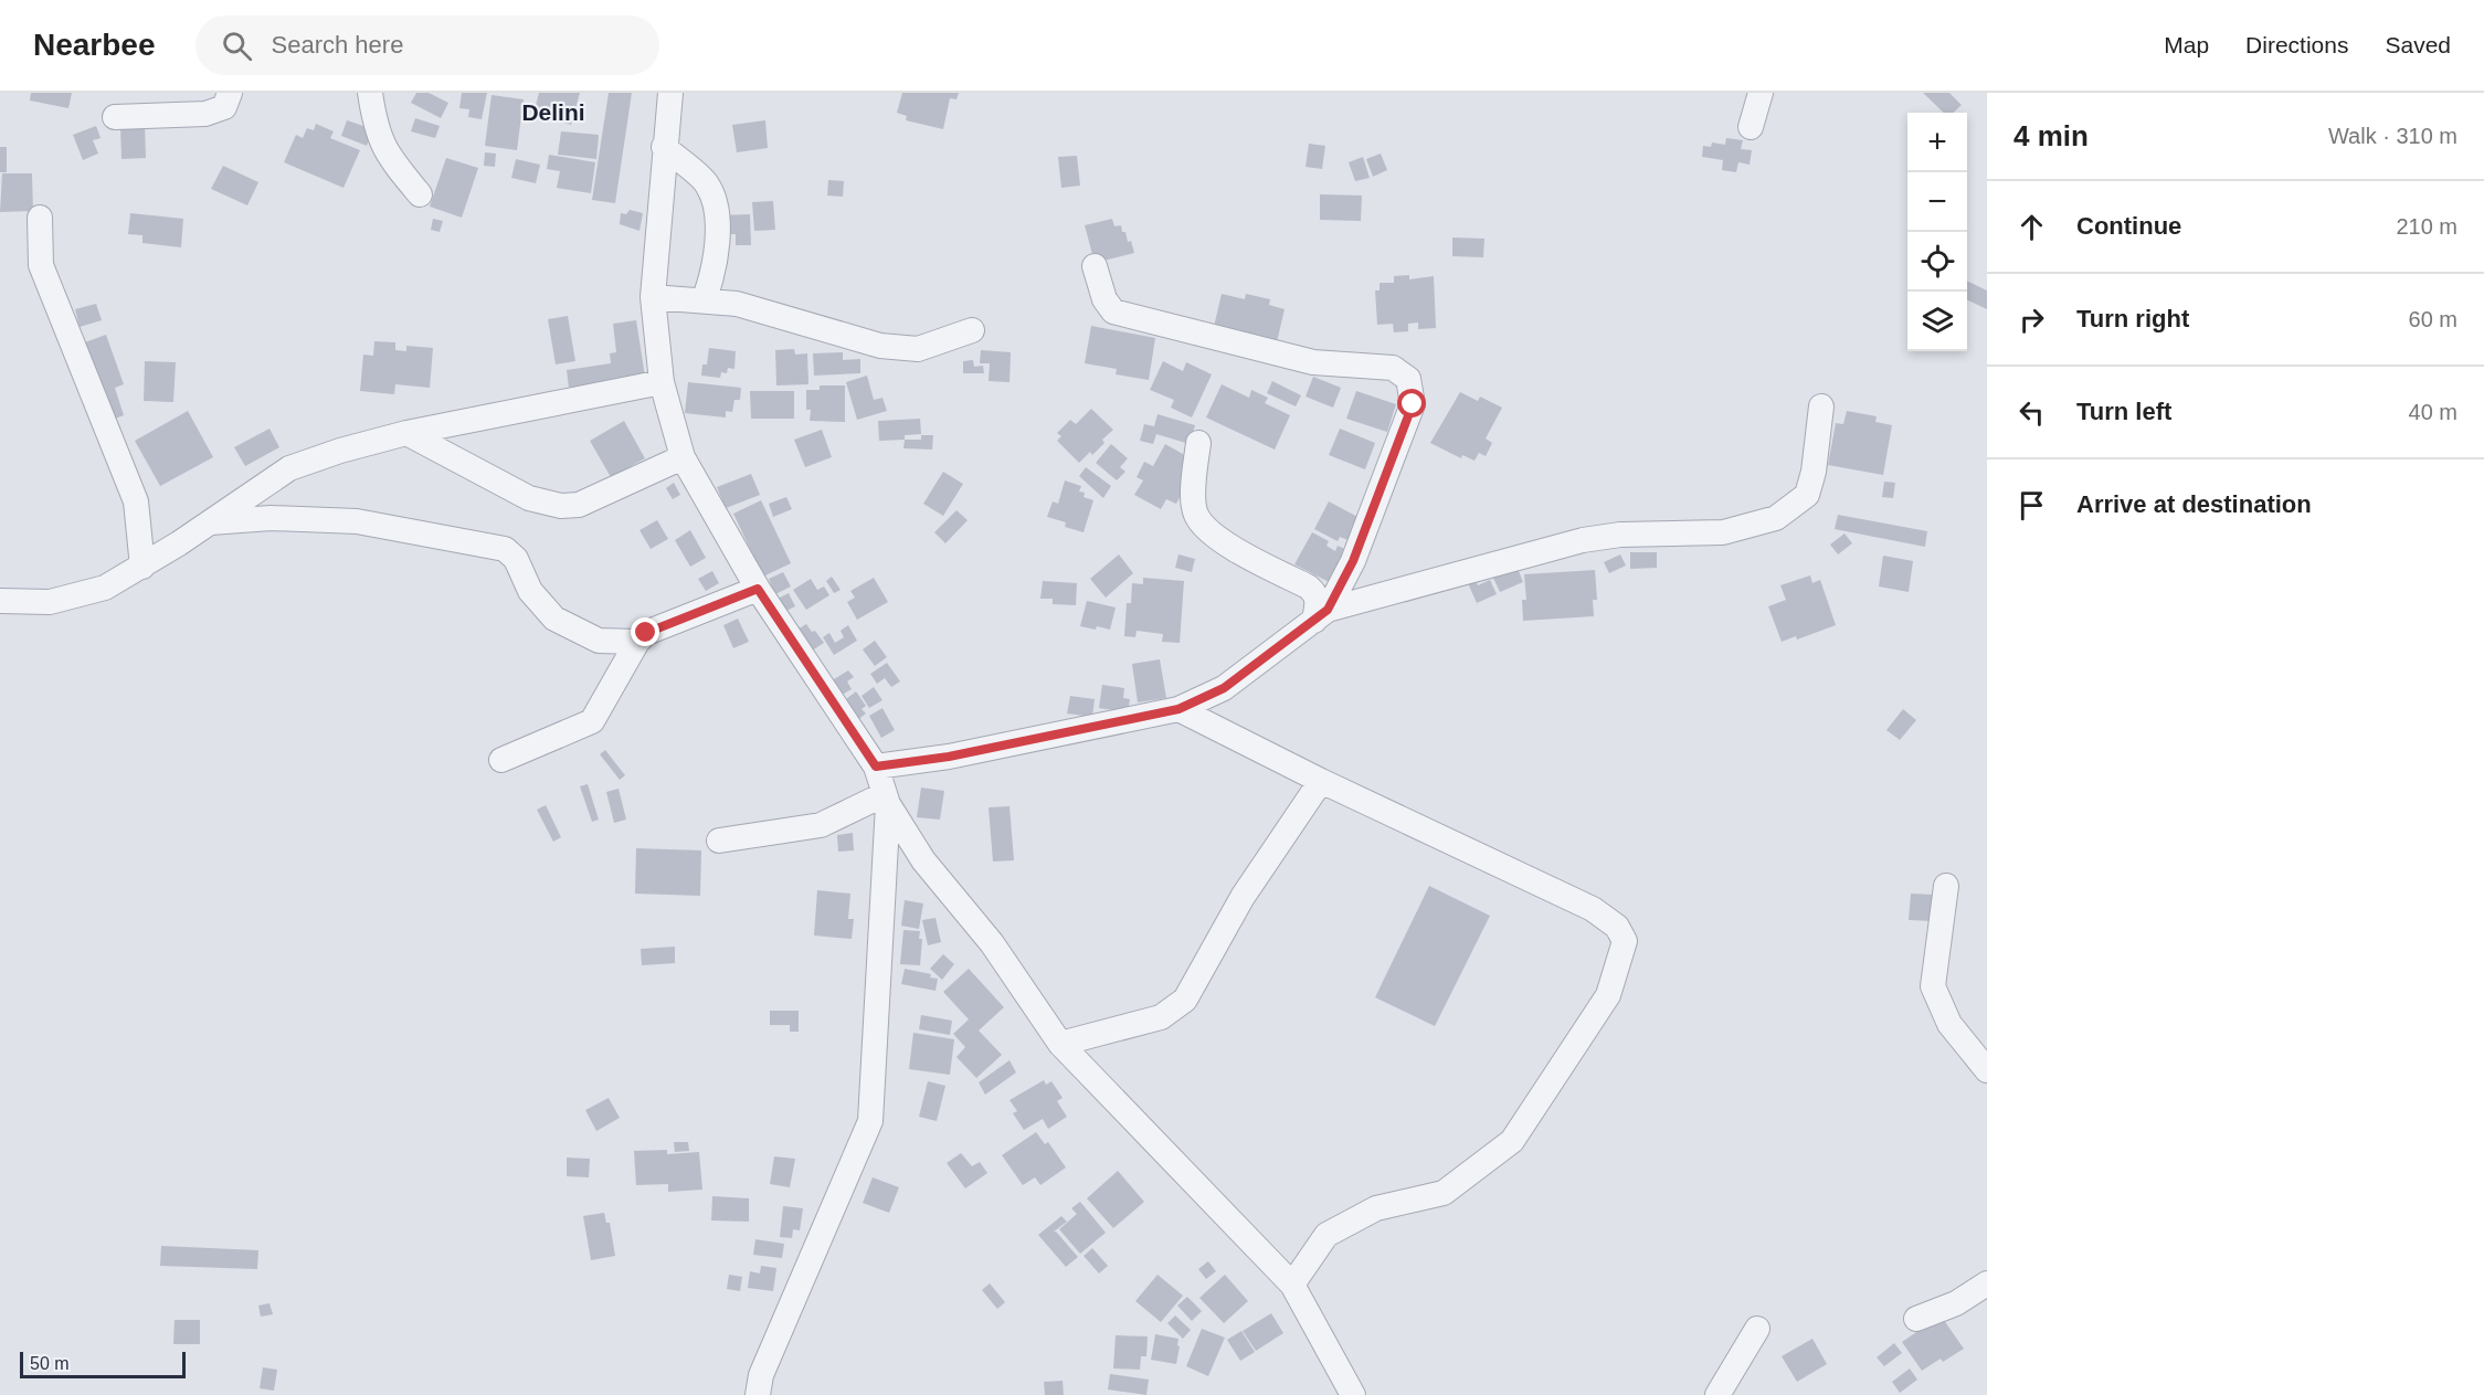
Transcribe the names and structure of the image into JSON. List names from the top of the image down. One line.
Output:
{"districts":["Delini"],"scale_bar":"50 m","page":{"header":"Nearbee","search":"Search here","nav":["Map","Directions","Saved"],"heading":["4 min","Walk · 310 m"],"map_buttons":["+","−"],"list":[["Continue","210 m"],["Turn right","60 m"],["Turn left","40 m"],"Arrive at destination"],"scale":"50 m"}}
